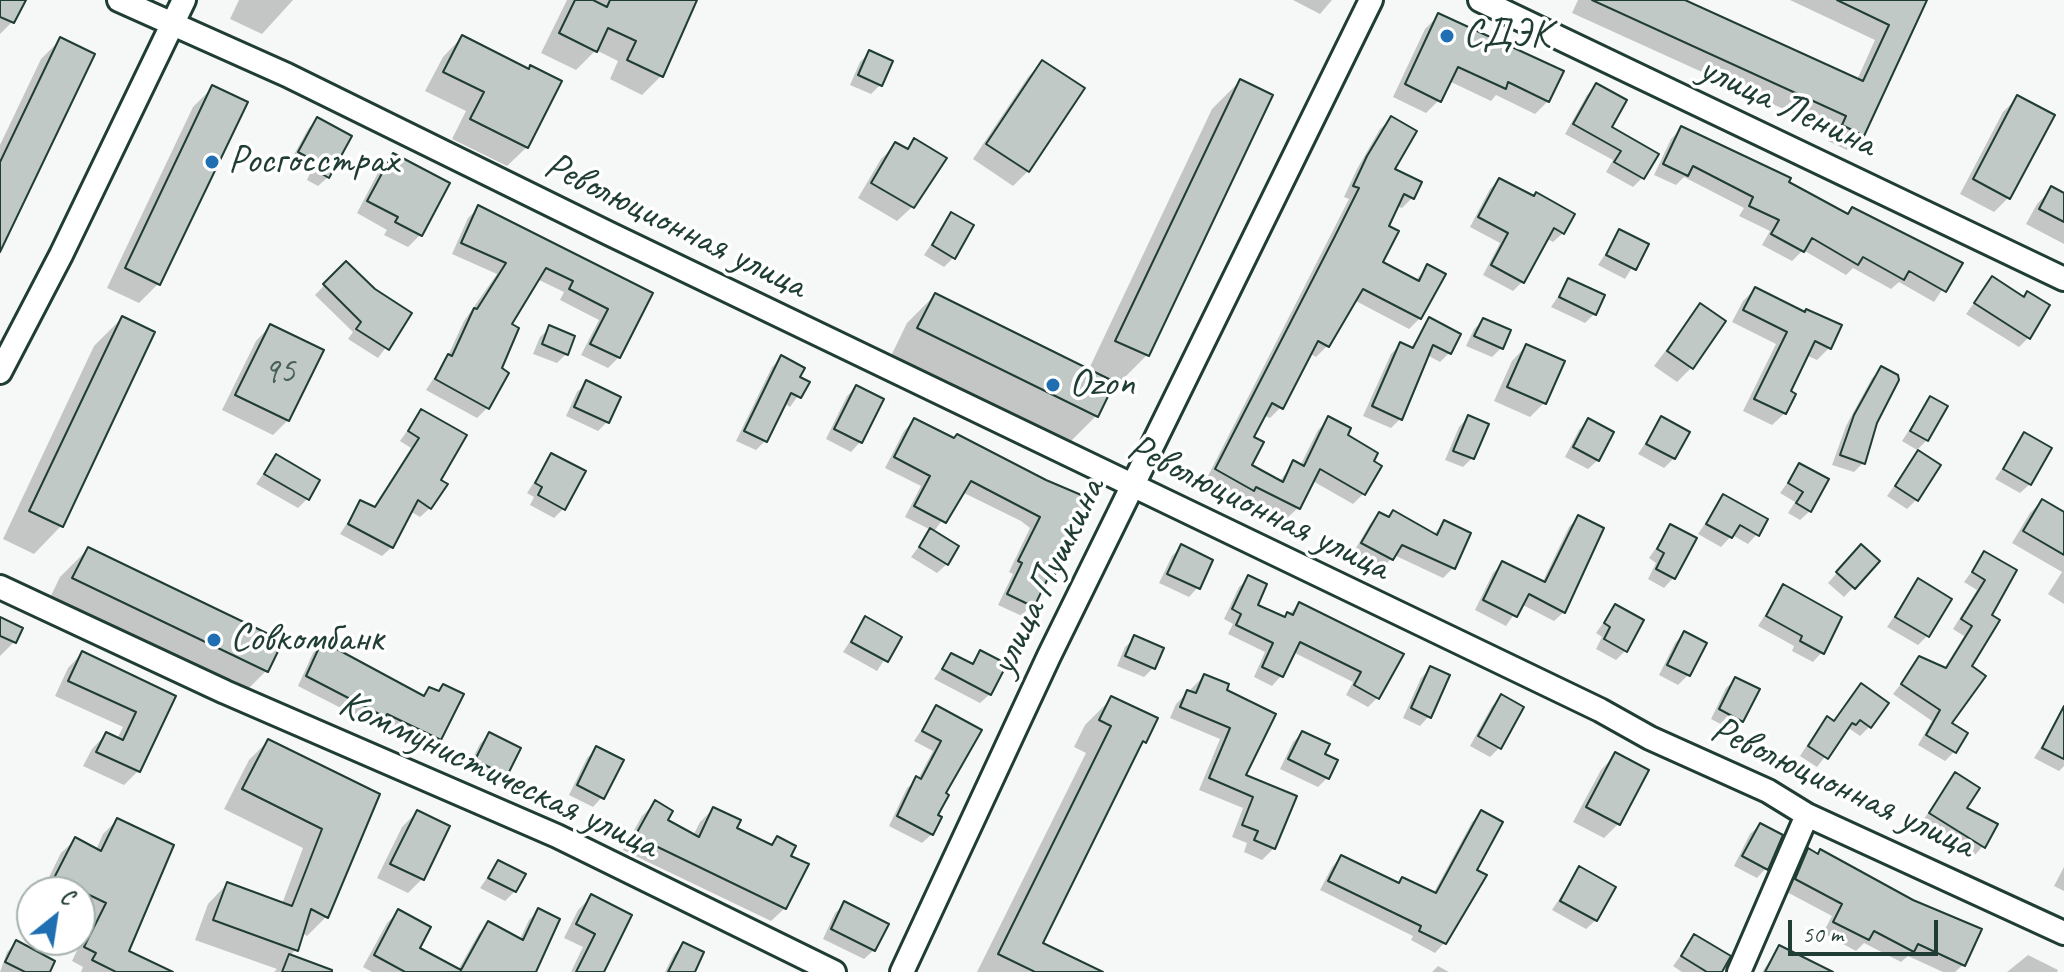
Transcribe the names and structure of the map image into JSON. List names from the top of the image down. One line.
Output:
{"streets":{"street":["улица Ленина","Революционная улица","улица Пушкина","Коммунистическая улица"]},"crossings":[["Революционная улица","улица Пушкина"]],"places":["СДЭК","Росгосстрах","Ozon","Совкомбанк"],"house_numbers":["95"],"scale_bar":"50 m","north":"top right"}
